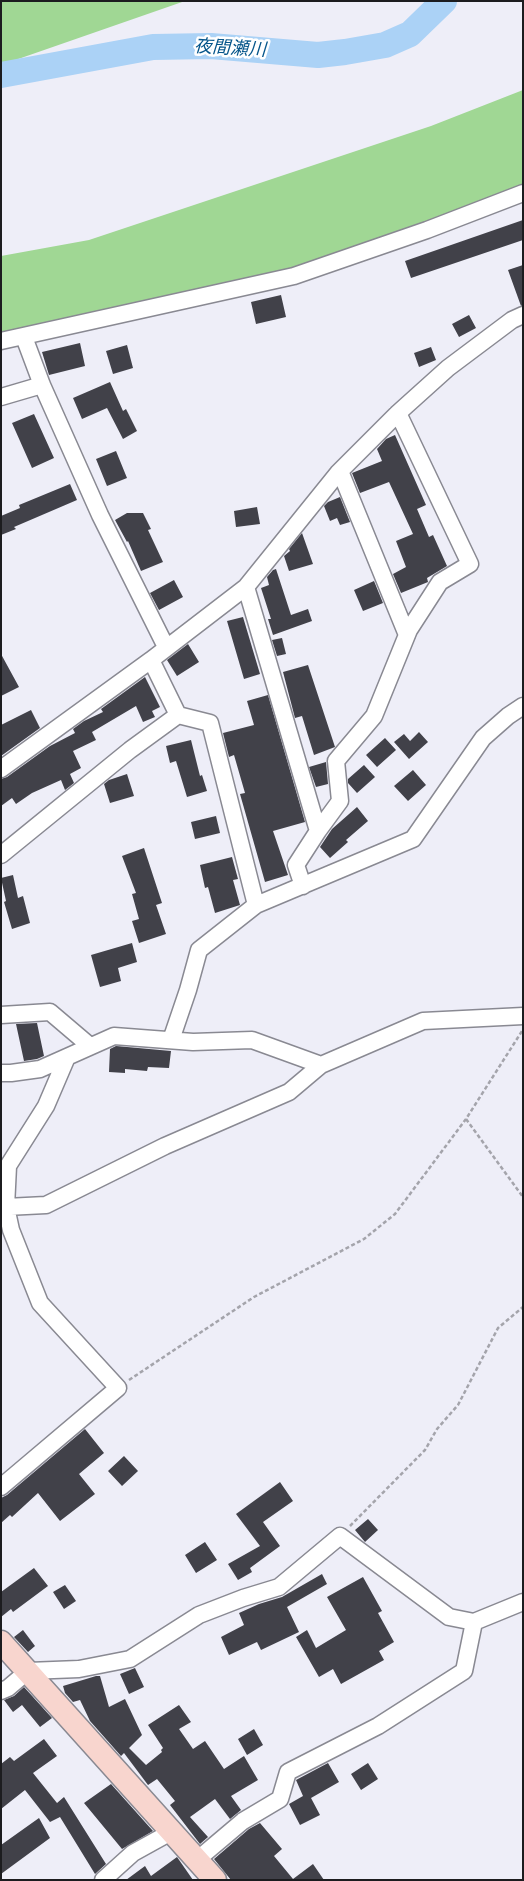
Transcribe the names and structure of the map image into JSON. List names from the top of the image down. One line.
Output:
{"water":["夜間瀬川"]}
